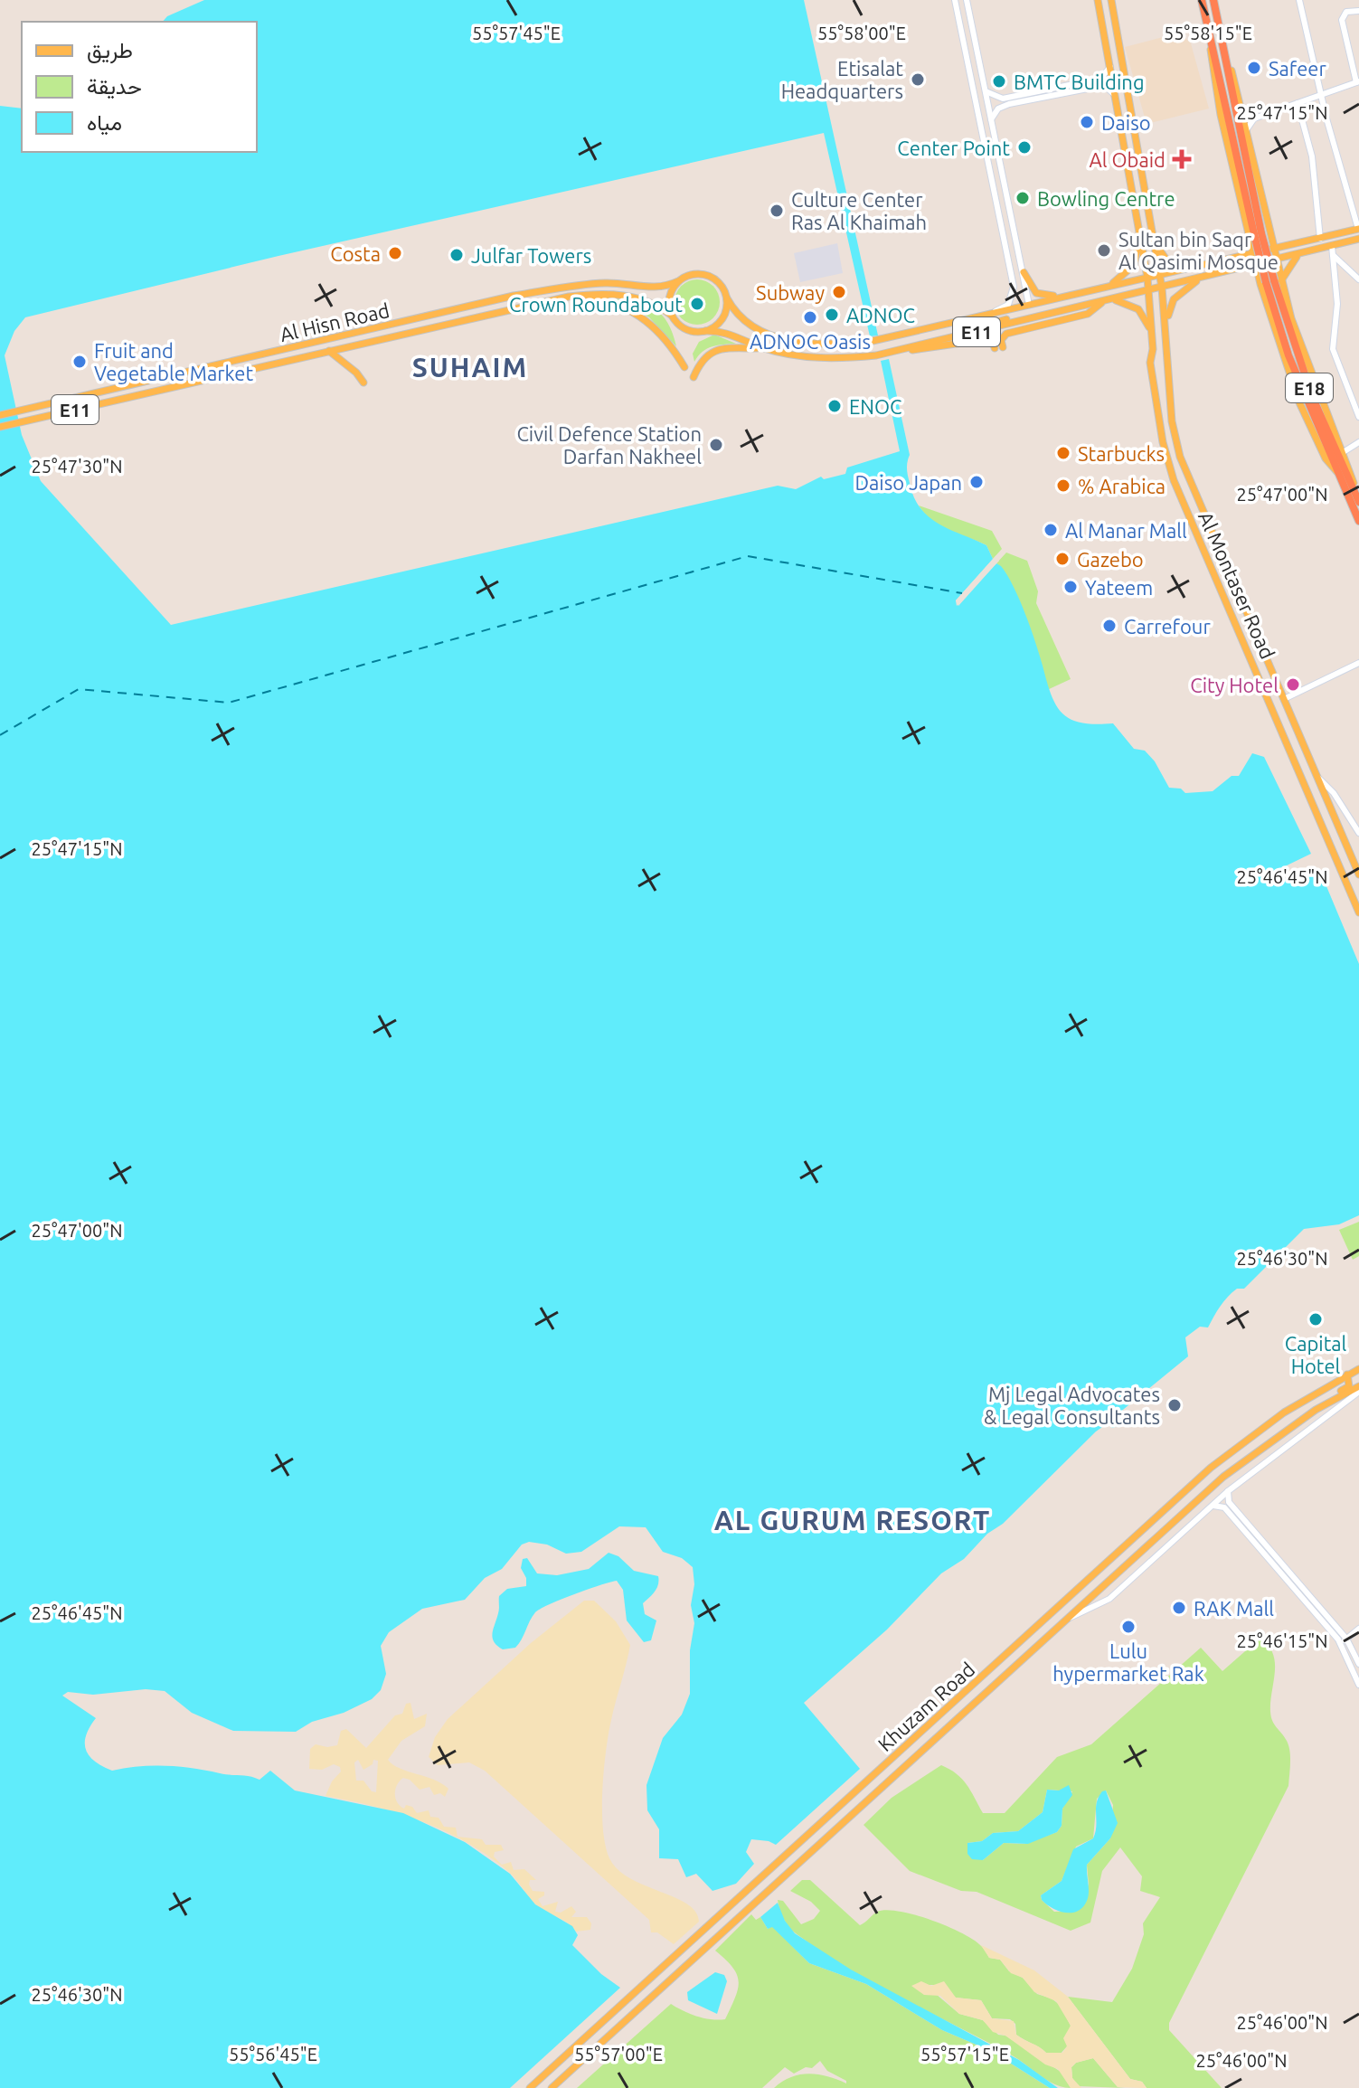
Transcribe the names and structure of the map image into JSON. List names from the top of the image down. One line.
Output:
{"streets":{"highway":["E18"],"main road":["Al Hisn Road","E11","Al Montaser Road","Khuzam Road"]},"crossings":[["Al Hisn Road","E11"],["E11","Al Montaser Road"]],"districts":["SUHAIM","AL GURUM RESORT"],"places":{"other":["Safeer","Etisalat Headquarters","BMTC Building","Daiso","Center Point","Bowling Centre","Culture Center Ras Al Khaimah","Sultan bin Saqr Al Qasimi Mosque","Costa","Julfar Towers","Subway","Crown Roundabout","ADNOC","ADNOC Oasis","Fruit and Vegetable Market","ENOC","Civil Defence Station Darfan Nakheel","Starbucks","Daiso Japan","% Arabica","Al Manar Mall","Gazebo","Yateem","Carrefour","City Hotel","Capital Hotel","Mj Legal Advocates & Legal Consultants","RAK Mall","Lulu hypermarket Rak"],"health":["Al Obaid"]},"legend":["طريق","حديقة","مياه"],"coordinates":["55°57'45\"E","55°58'00\"E","55°58'15\"E","25°47'15\"N","25°47'30\"N","25°47'00\"N","25°46'45\"N","25°46'30\"N","25°46'15\"N","25°46'00\"N","55°56'45\"E","55°57'00\"E","55°57'15\"E"]}
